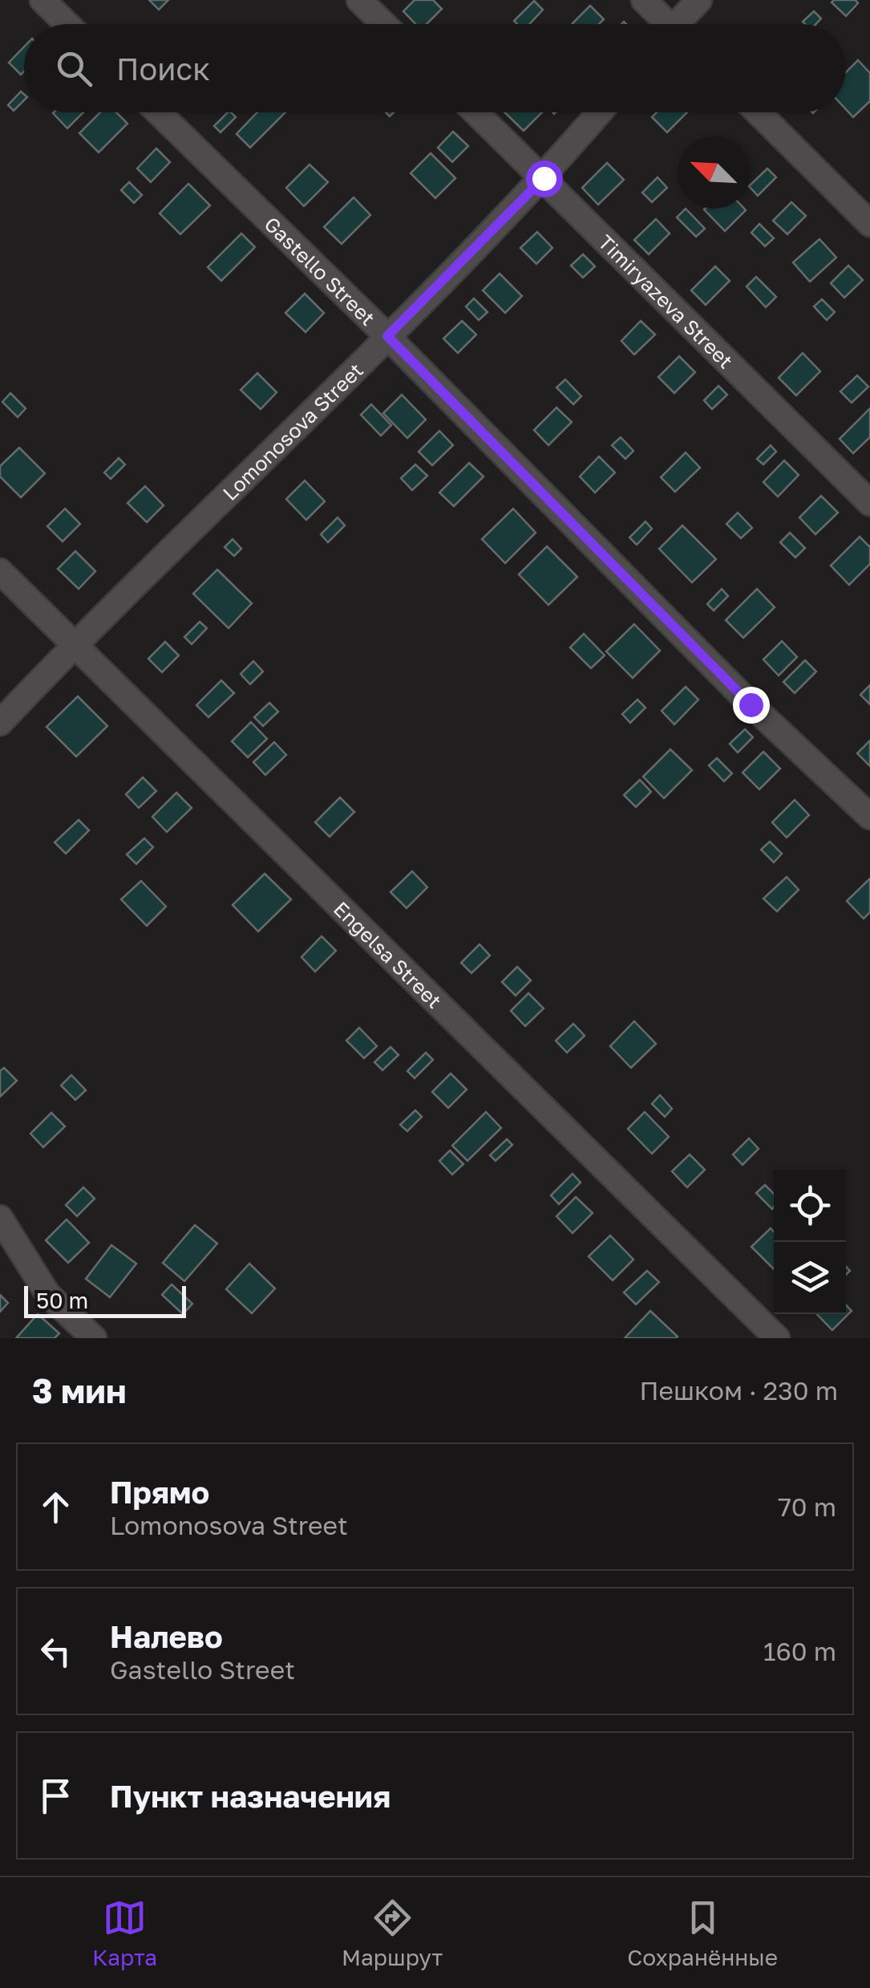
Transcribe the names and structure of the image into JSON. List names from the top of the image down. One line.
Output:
{"streets":{"street":["Gastello Street","Timiryazeva Street","Lomonosova Street","Engelsa Street"]},"crossings":[["Gastello Street","Lomonosova Street"],["Timiryazeva Street","Lomonosova Street"],["Lomonosova Street","Engelsa Street"]],"scale_bar":"50 m","north":"top left","page":{"search":"Поиск","scale":"50 m","heading":["3 мин","Пешком · 230 m"],"list":[["Прямо","Lomonosova Street","70 m"],["Налево","Gastello Street","160 m"],"Пункт назначения"],"nav":["Карта","Маршрут","Сохранённые"]}}
